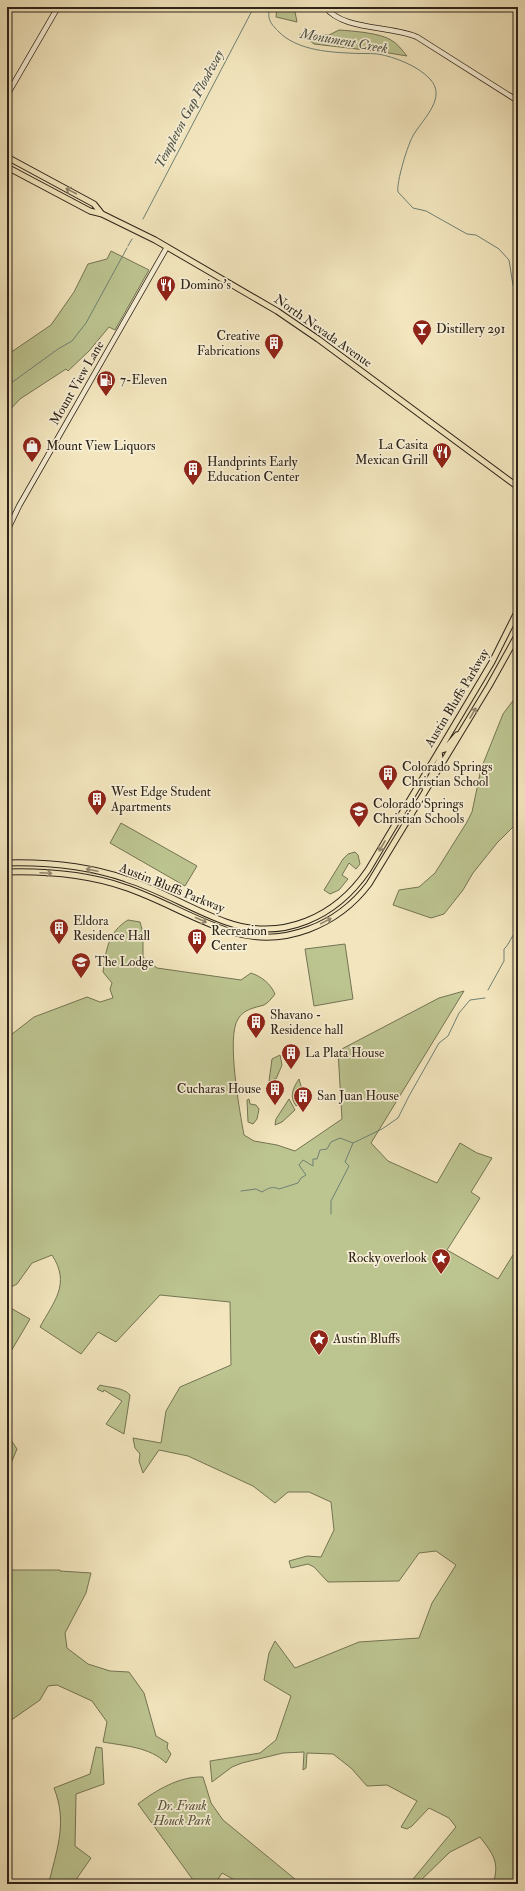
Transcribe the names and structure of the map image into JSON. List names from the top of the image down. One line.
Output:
{"streets":{"main road":["North Nevada Avenue","Austin Bluffs Parkway"],"street":["Mount View Lane"]},"crossings":[["North Nevada Avenue","Mount View Lane"]],"water":["Monument Creek","Templeton Gap Floodway"],"parks":["Dr. Frank Houck Park"],"places":{"restaurant":["Domino's","La Casita Mexican Grill"],"bar":["Distillery 291"],"building":["Creative Fabrications","Handprints Early Education Center","Colorado Springs Christian School","West Edge Student Apartments","Eldora Residence Hall","Recreation Center","Shavano - Residence hall","La Plata House","Cucharas House","San Juan House"],"fuel station":["7-Eleven"],"shop":["Mount View Liquors"],"school or university":["Colorado Springs Christian Schools","The Lodge"],"place":["Rocky overlook","Austin Bluffs"]}}
